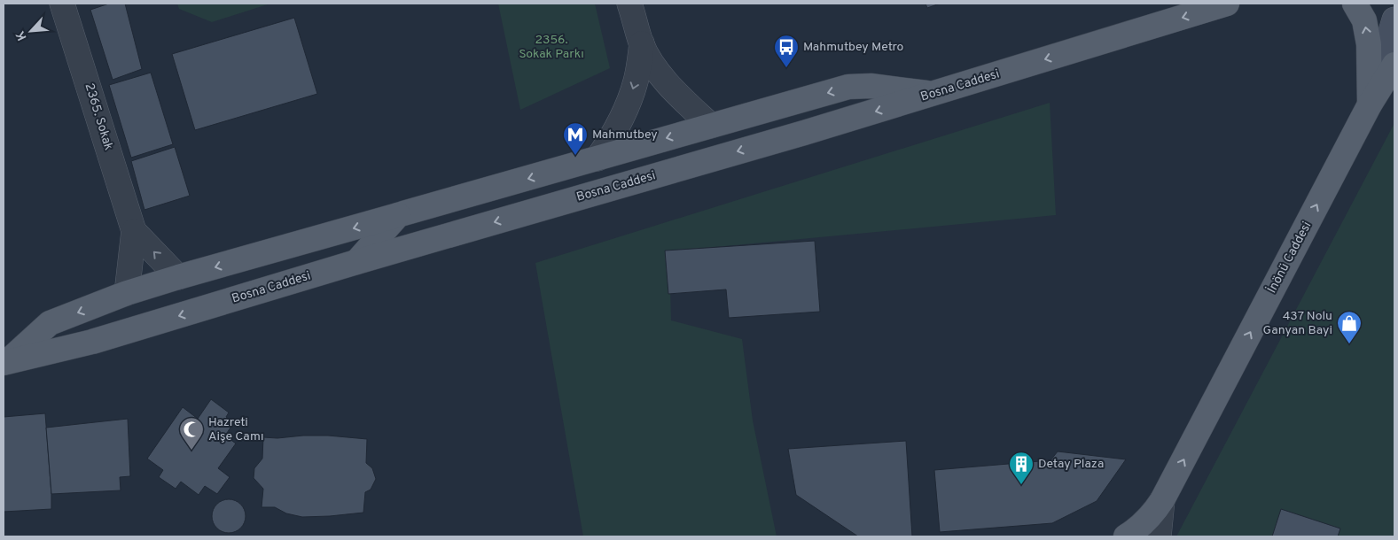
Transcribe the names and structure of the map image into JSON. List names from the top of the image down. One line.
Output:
{"streets":{"main road":["Bosna Caddesi","İnönü Caddesi"],"street":["2365. Sokak"]},"one_way":["İnönü Caddesi"],"parks":["2356. Sokak Parkı"],"places":{"bus stop":["Mahmutbey Metro"],"metro station":["Mahmutbey"],"shop":["437 Nolu Ganyan Bayi"],"mosque":["Hazreti Aişe Camı"],"building":["Detay Plaza"]},"north":"bottom left"}
